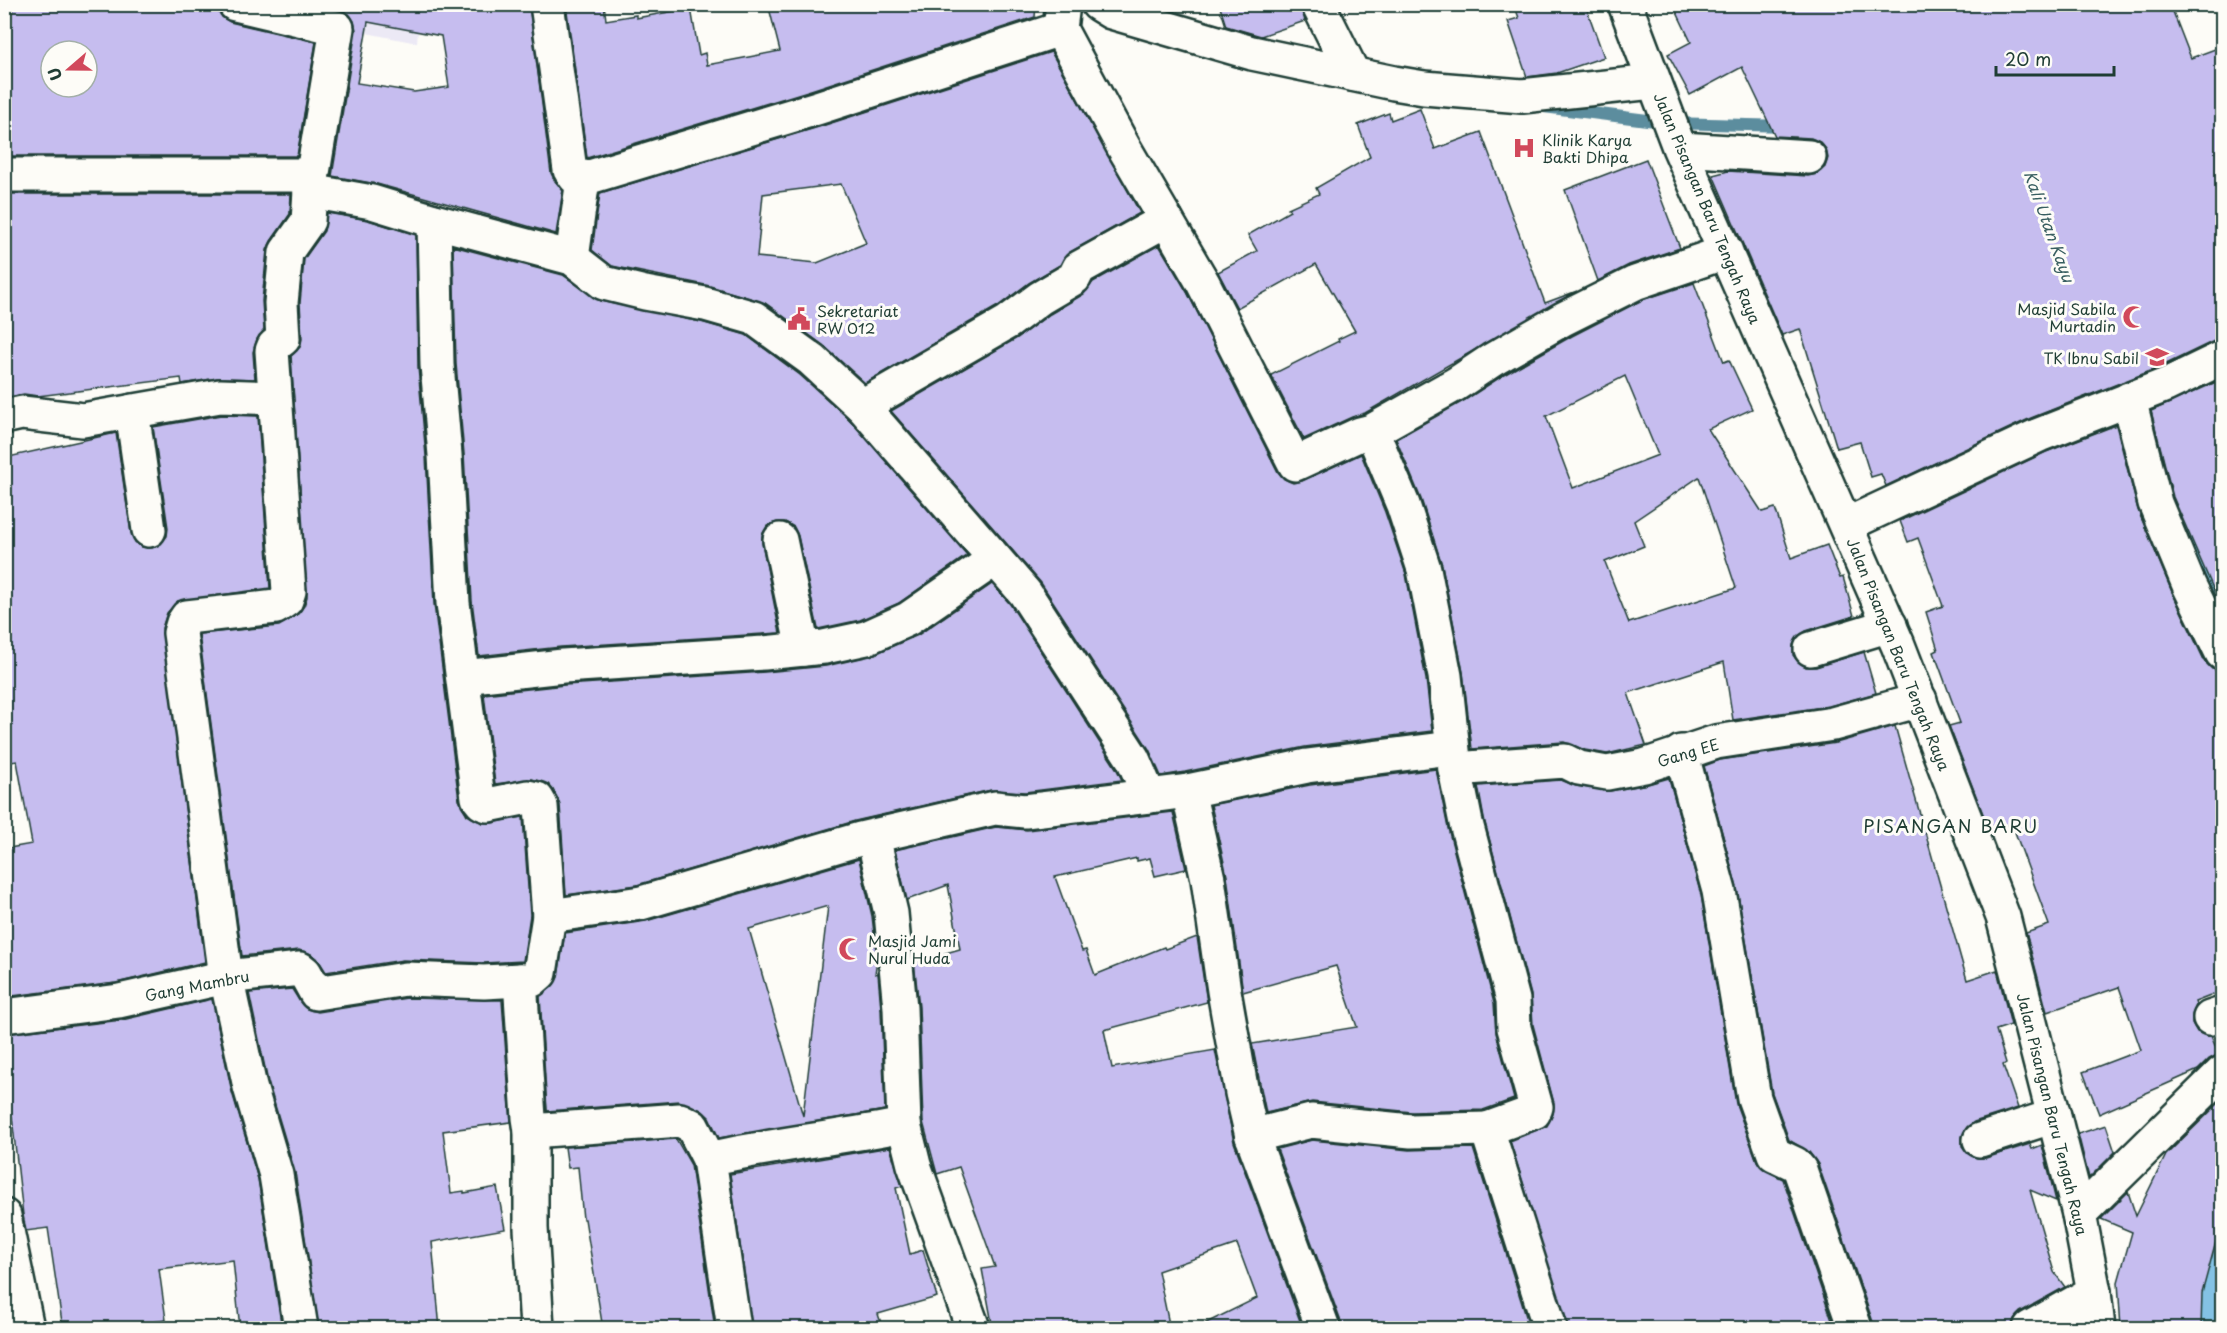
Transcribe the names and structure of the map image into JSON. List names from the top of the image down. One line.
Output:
{"streets":{"street":["Jalan Pisangan Baru Tengah Raya","Gang EE","Gang Mambru"]},"crossings":[["Jalan Pisangan Baru Tengah Raya","Gang EE"]],"districts":["PISANGAN BARU"],"water":["Kali Utan Kayu"],"places":{"hospital":["Klinik Karya Bakti Dhipa"],"mosque":["Masjid Sabila Murtadin","Masjid Jami Nurul Huda"],"public building":["Sekretariat RW 012"],"school or university":["TK Ibnu Sabil"]},"scale_bar":"20 m","north":"left"}
